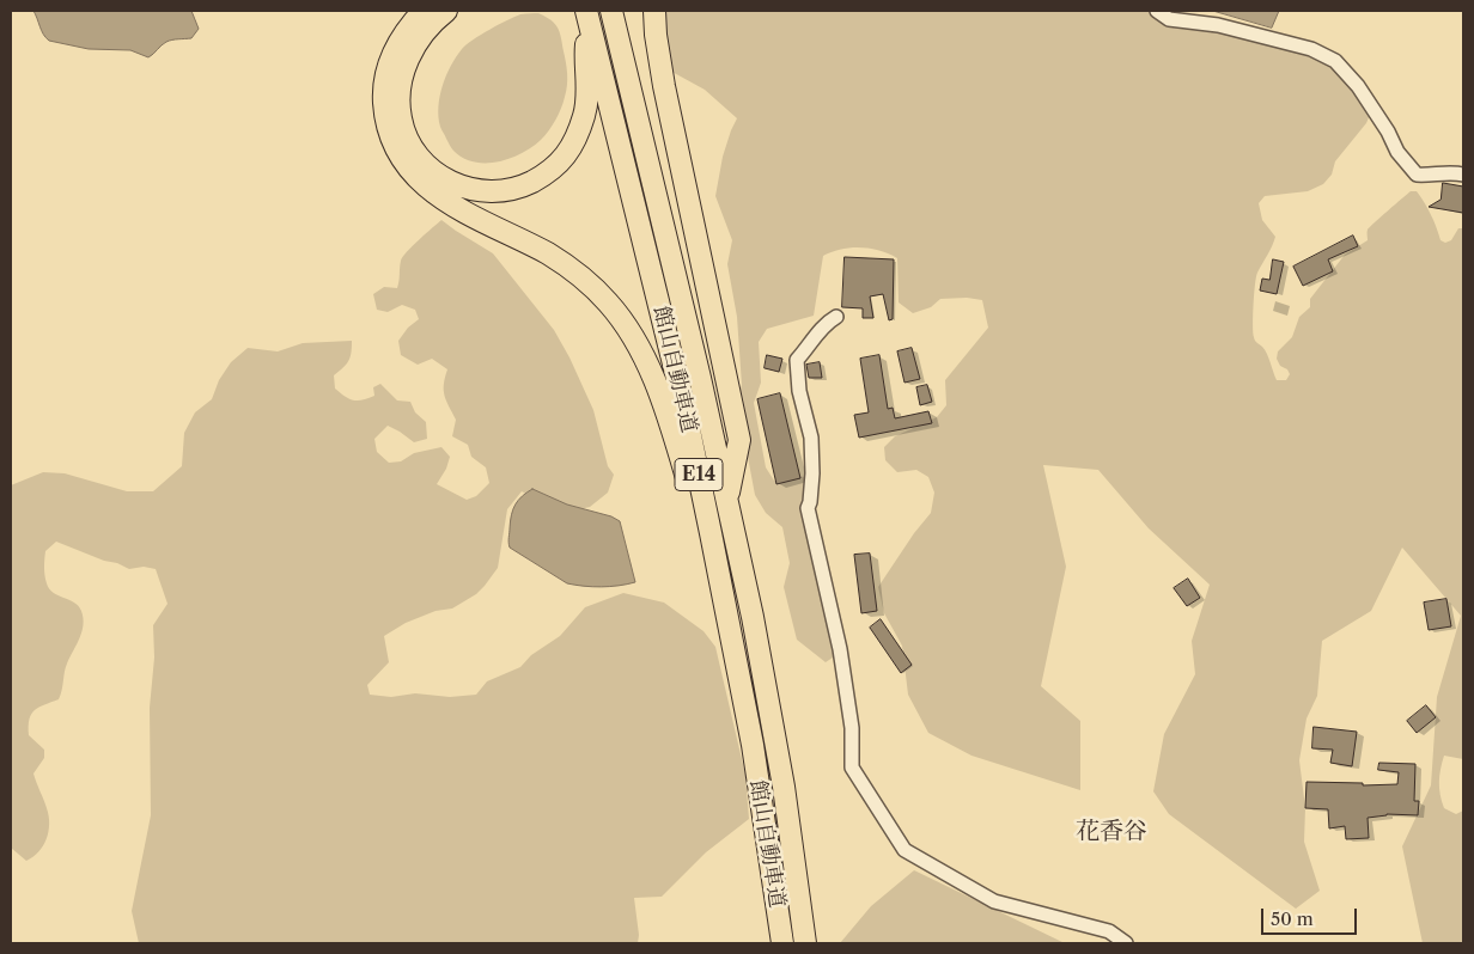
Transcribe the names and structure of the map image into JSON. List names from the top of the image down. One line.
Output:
{"streets":{"highway":["館山自動車道","E14"]},"districts":["花香谷"],"scale_bar":"50 m"}
